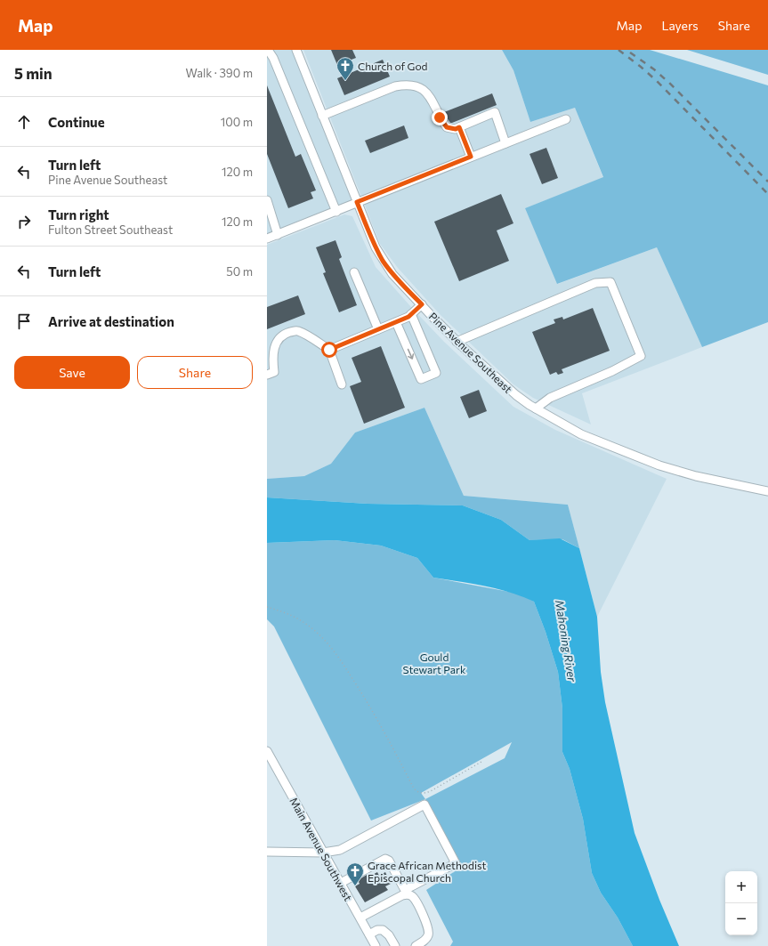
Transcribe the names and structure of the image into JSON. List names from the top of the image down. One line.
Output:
{"streets":{"street":["Pine Avenue Southeast","Main Avenue Southwest"]},"water":["Mahoning River"],"parks":["Gould Stewart Park"],"places":{"church":["Church of God","Grace African Methodist Episcopal Church"]},"page":{"header":"Map","nav":["Map","Layers","Share"],"heading":["5 min","Walk · 390 m"],"list":[["Continue","100 m"],["Turn left","Pine Avenue Southeast","120 m"],["Turn right","Fulton Street Southeast","120 m"],["Turn left","50 m"],"Arrive at destination"],"buttons":["Save","Share"],"map_buttons":["+","−"]}}
